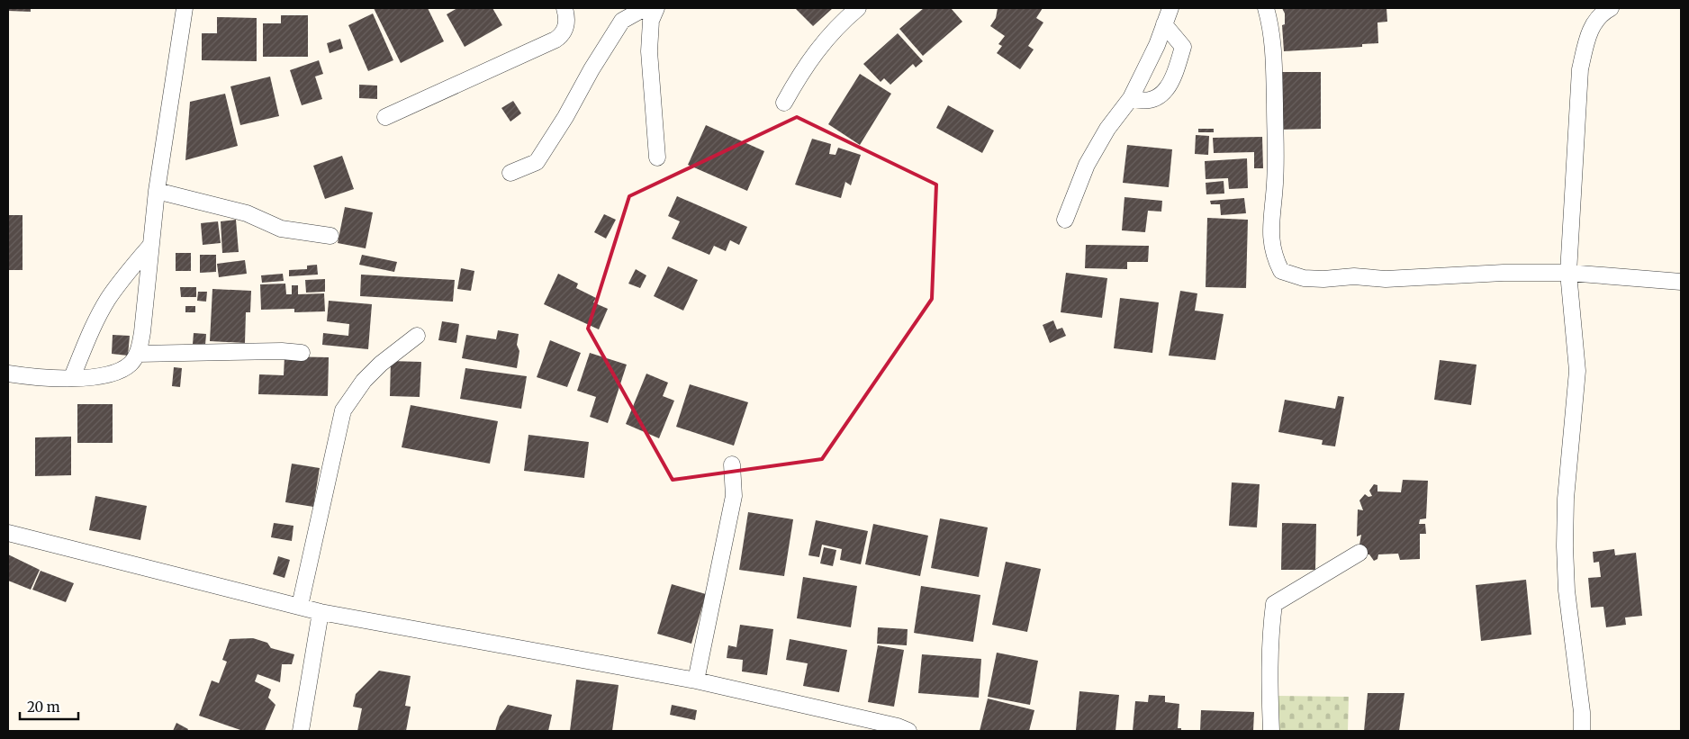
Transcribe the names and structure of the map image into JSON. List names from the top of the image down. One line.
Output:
{"scale_bar":"20 m"}
